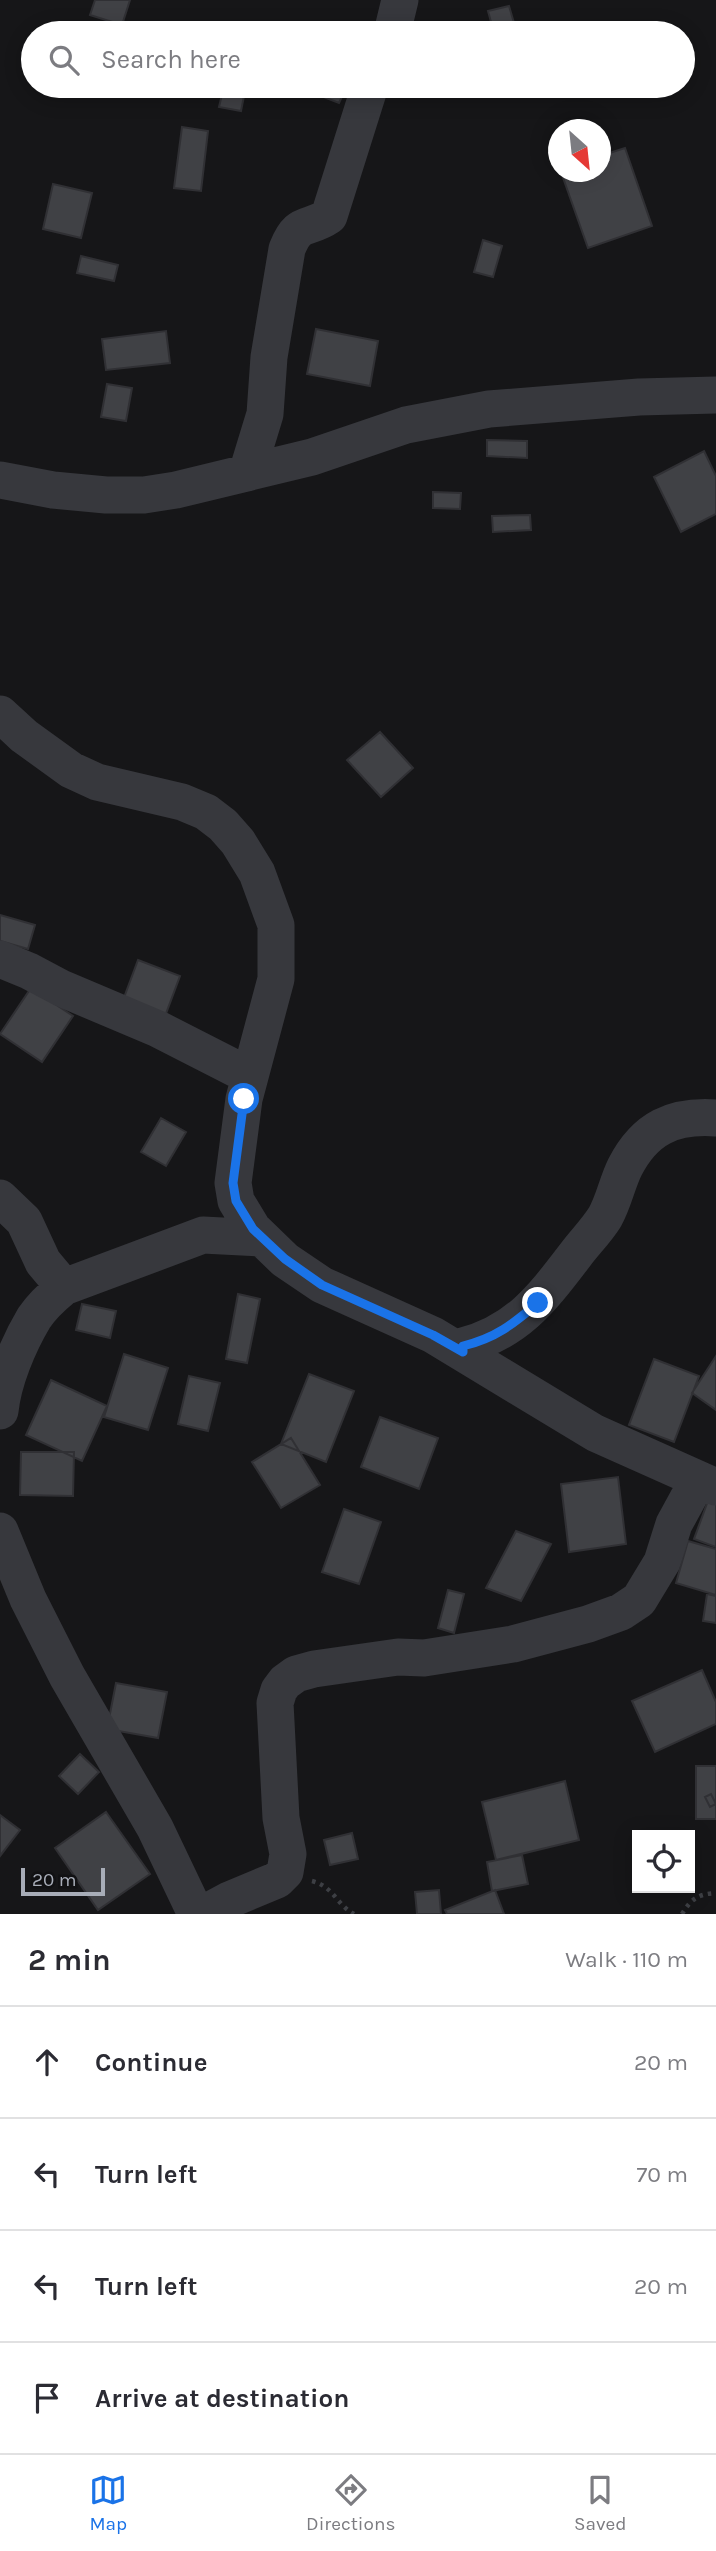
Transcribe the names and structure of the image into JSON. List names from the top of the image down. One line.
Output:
{"scale_bar":"20 m","north":"bottom right","page":{"search":"Search here","scale":"20 m","heading":["2 min","Walk · 110 m"],"list":[["Continue","20 m"],["Turn left","70 m"],["Turn left","20 m"],"Arrive at destination"],"nav":["Map","Directions","Saved"]}}
